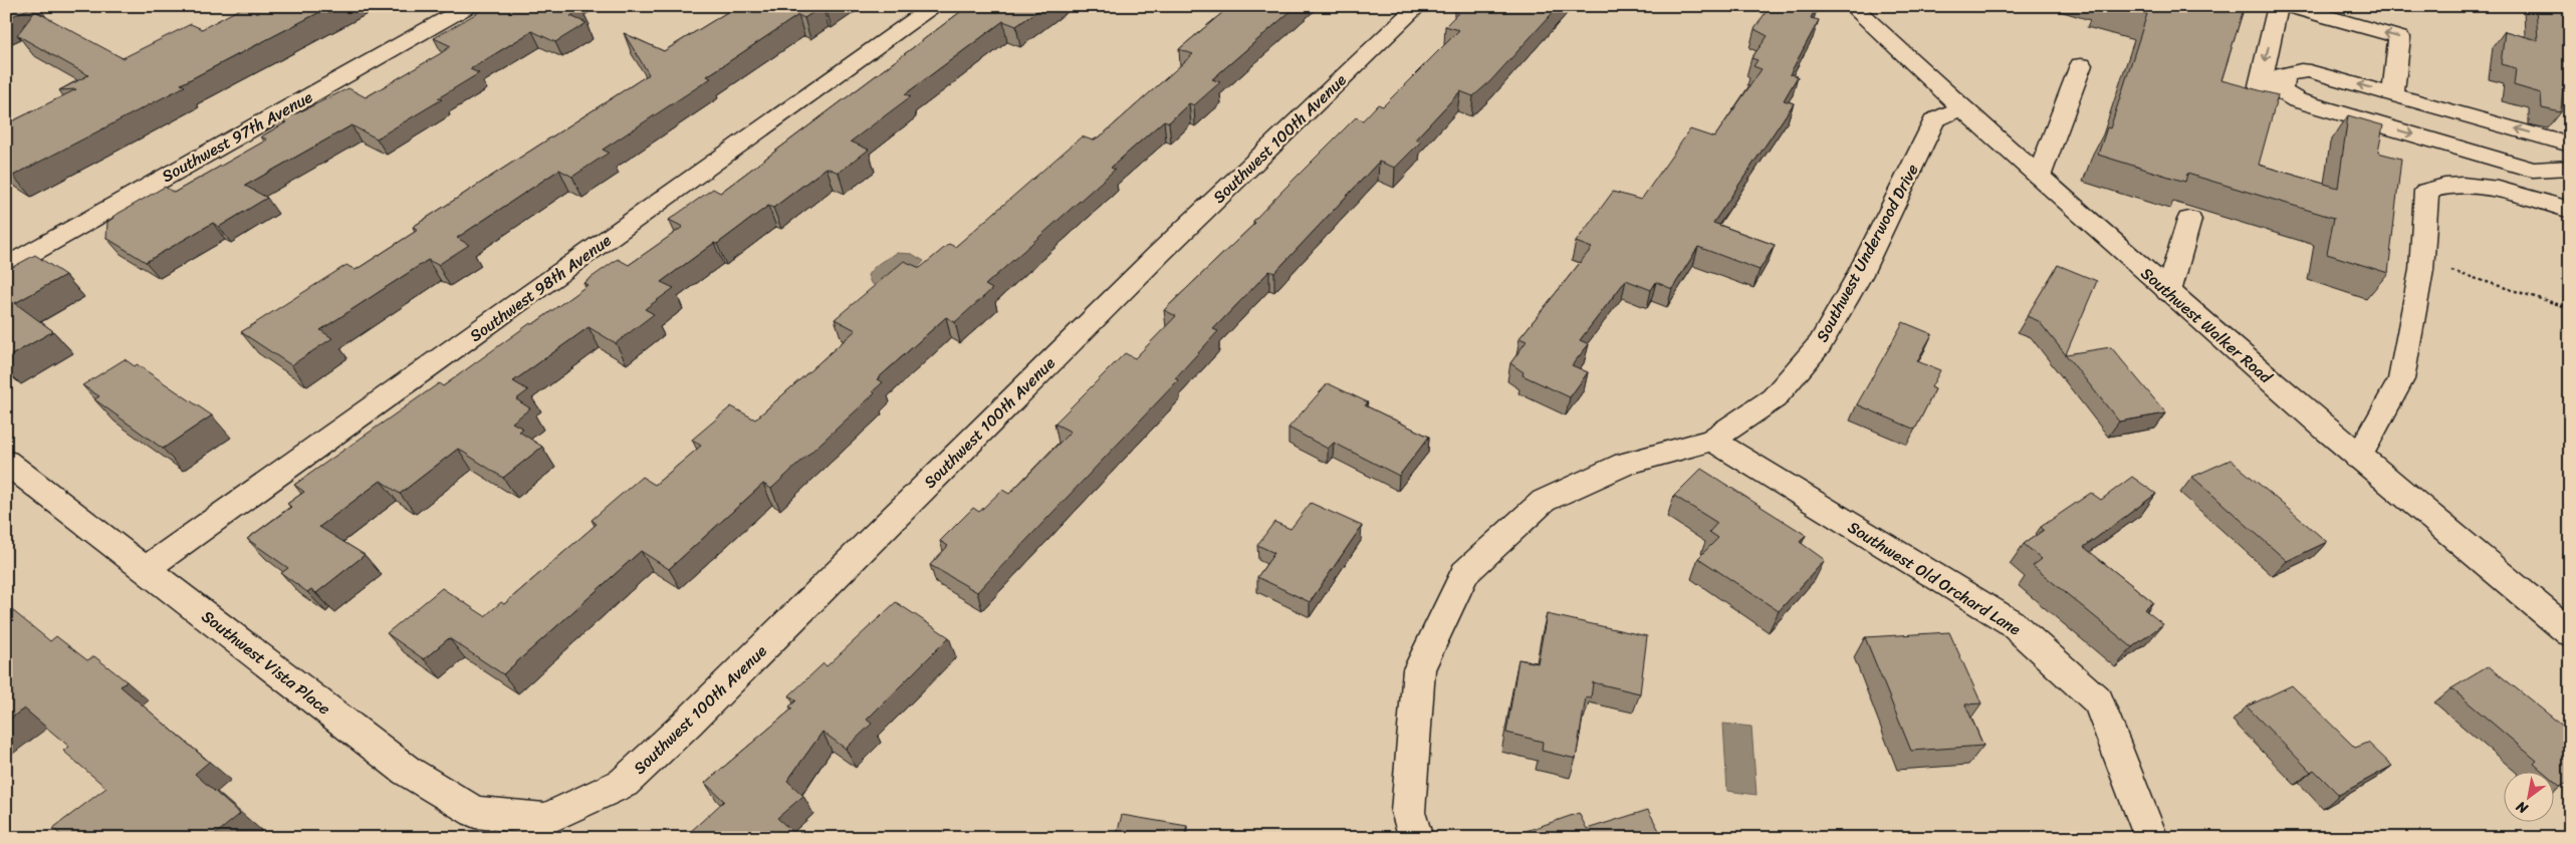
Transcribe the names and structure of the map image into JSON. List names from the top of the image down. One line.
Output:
{"streets":{"street":["Southwest 97th Avenue","Southwest 100th Avenue","Southwest Underwood Drive","Southwest 98th Avenue","Southwest Walker Road","Southwest Old Orchard Lane","Southwest Vista Place"]},"crossings":[["Southwest 100th Avenue","Southwest Vista Place"],["Southwest Underwood Drive","Southwest Walker Road"],["Southwest Underwood Drive","Southwest Old Orchard Lane"],["Southwest 98th Avenue","Southwest Vista Place"]],"north":"bottom left"}
